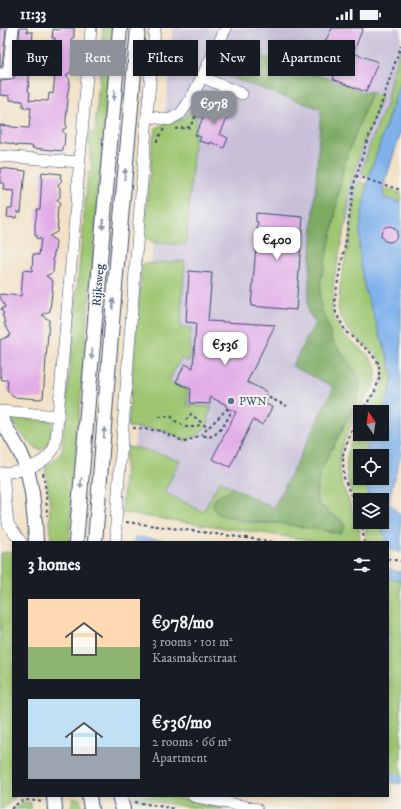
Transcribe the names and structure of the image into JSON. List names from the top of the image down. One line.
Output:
{"streets":{"main road":["Rijksweg"]},"places":["PWN"],"north":"top","page":{"status":"11:33","chip":["Buy","Rent","Filters","New","Apartment"],"price":["€978","€400","€536"],"heading":"3 homes","list":[{"name":"€978/mo","note":"3 rooms · 101 m² · Kaasmakerstraat"},{"name":"€536/mo","note":"2 rooms · 66 m² · Apartment"}]}}
